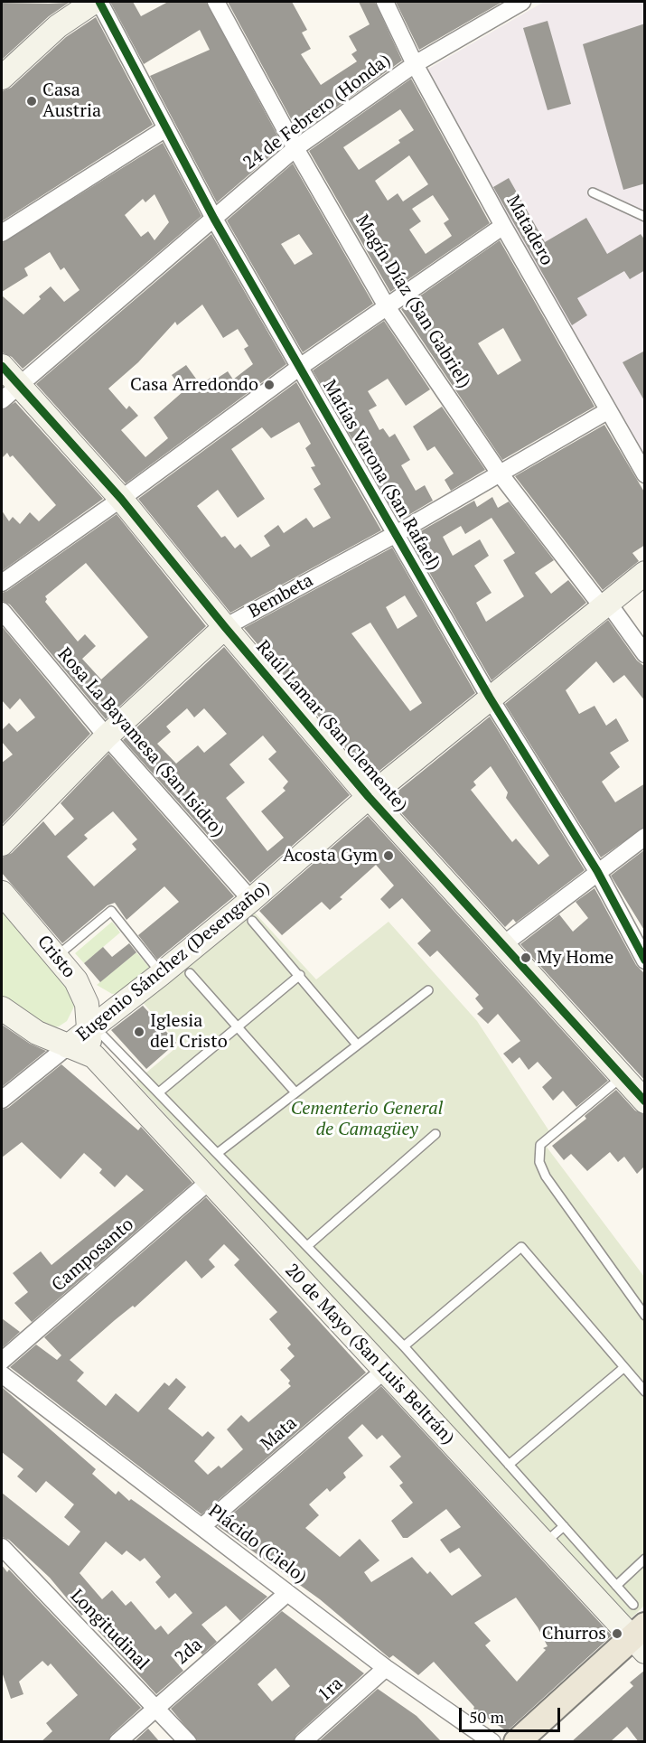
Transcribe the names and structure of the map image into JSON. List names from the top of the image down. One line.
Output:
{"streets":{"street":["24 de Febrero (Honda)","Matadero","Magín Díaz (San Gabriel)","Matías Varona (San Rafael)","Bembeta","Raúl Lamar (San Clemente)","Rosa La Bayamesa (San Isidro)","Cristo","Eugenio Sánchez (Desengaño)","Camposanto","20 de Mayo (San Luis Beltrán)","Mata","Plácido (Cielo)","Longitudinal","2da","1ra"]},"crossings":[["24 de Febrero (Honda)","Matadero"],["24 de Febrero (Honda)","Magín Díaz (San Gabriel)"],["24 de Febrero (Honda)","Matías Varona (San Rafael)"],["24 de Febrero (Honda)","Raúl Lamar (San Clemente)"],["Matadero","Bembeta"],["Magín Díaz (San Gabriel)","Bembeta"],["Magín Díaz (San Gabriel)","Eugenio Sánchez (Desengaño)"],["Matías Varona (San Rafael)","Bembeta"],["Matías Varona (San Rafael)","Eugenio Sánchez (Desengaño)"],["Bembeta","Raúl Lamar (San Clemente)"],["Bembeta","Rosa La Bayamesa (San Isidro)"],["Raúl Lamar (San Clemente)","Eugenio Sánchez (Desengaño)"],["Rosa La Bayamesa (San Isidro)","Eugenio Sánchez (Desengaño)"],["Cristo","Eugenio Sánchez (Desengaño)"],["Eugenio Sánchez (Desengaño)","20 de Mayo (San Luis Beltrán)"],["Camposanto","20 de Mayo (San Luis Beltrán)"],["20 de Mayo (San Luis Beltrán)","Mata"],["Mata","Plácido (Cielo)"],["Plácido (Cielo)","2da"],["Plácido (Cielo)","1ra"],["Longitudinal","2da"]],"parks":["Cementerio General de Camagüey"],"places":["Casa Austria","Casa Arredondo","Acosta Gym","My Home","Iglesia del Cristo","Churros"],"scale_bar":"50 m"}
